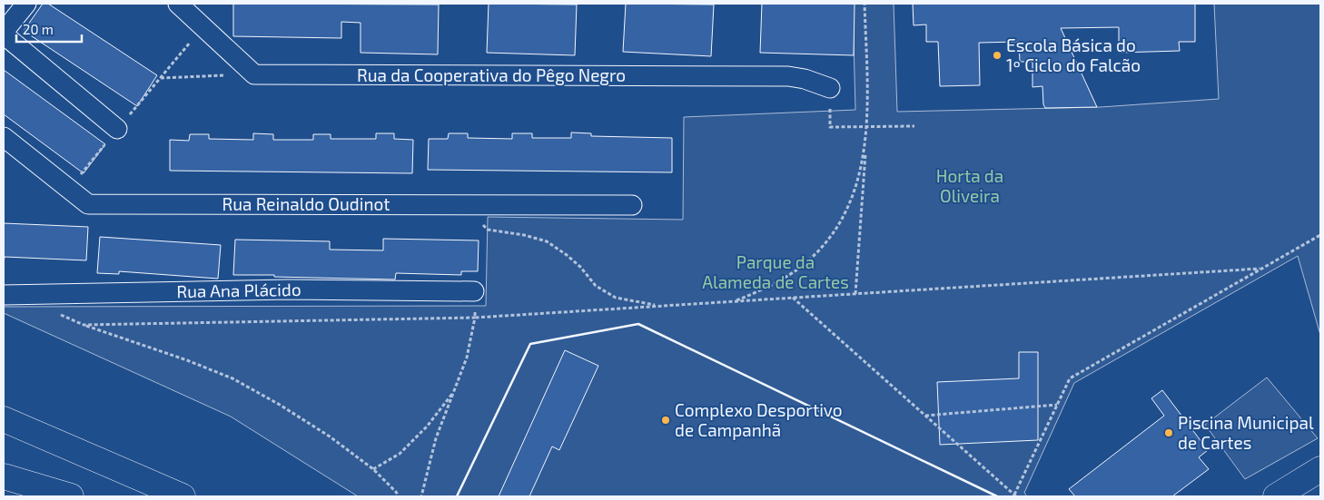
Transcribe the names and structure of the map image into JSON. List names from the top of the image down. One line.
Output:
{"streets":{"street":["Rua da Cooperativa do Pêgo Negro","Rua Reinaldo Oudinot","Rua Ana Plácido"]},"parks":["Horta da Oliveira","Parque da Alameda de Cartes"],"places":["Escola Básica do 1º Ciclo do Falcão","Complexo Desportivo de Campanhã","Piscina Municipal de Cartes"],"scale_bar":"20 m"}
